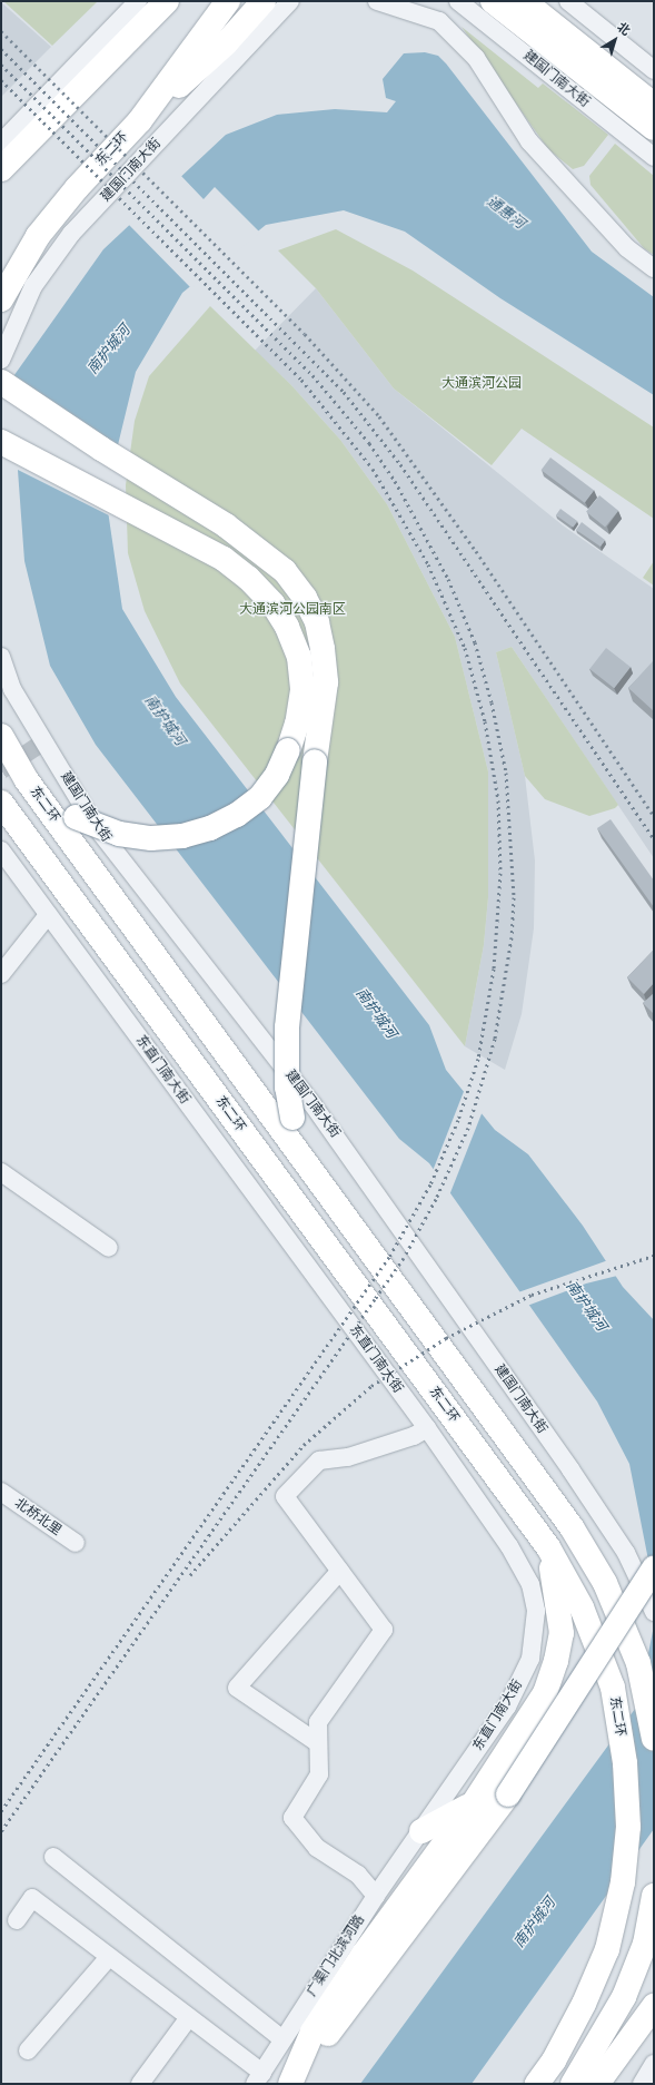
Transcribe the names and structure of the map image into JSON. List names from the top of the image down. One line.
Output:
{"streets":{"highway":["东二环"],"street":["建国门南大街","东直门南大街","北桥北里","广渠门北滨河路"]},"crossings":[["东直门南大街","广渠门北滨河路"]],"water":["通惠河","南护城河"],"parks":["大通滨河公园","大通滨河公园南区"],"north":"top right"}
